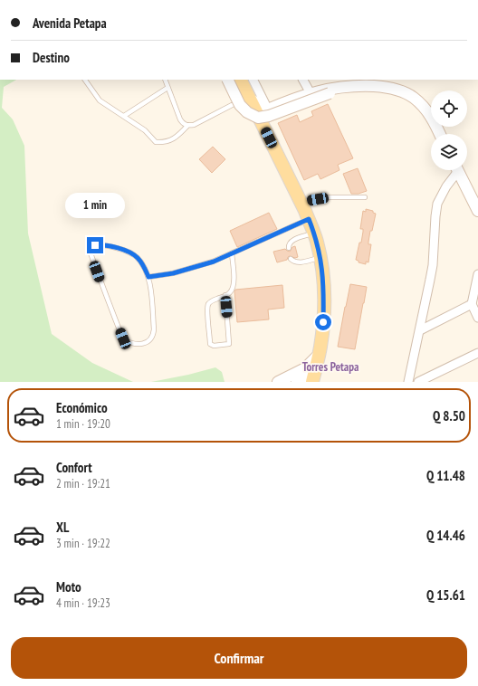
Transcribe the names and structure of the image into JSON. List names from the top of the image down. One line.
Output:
{"districts":["Torres Petapa"],"page":{"banner":["Avenida Petapa","Destino"],"bubble":"1 min","list":[{"name":"Económico","note":"1 min · 19:20","value":"Q 8.50"},{"name":"Confort","note":"2 min · 19:21","value":"Q 11.48"},{"name":"XL","note":"3 min · 19:22","value":"Q 14.46"},{"name":"Moto","note":"4 min · 19:23","value":"Q 15.61"}],"buttons":"Confirmar"}}
